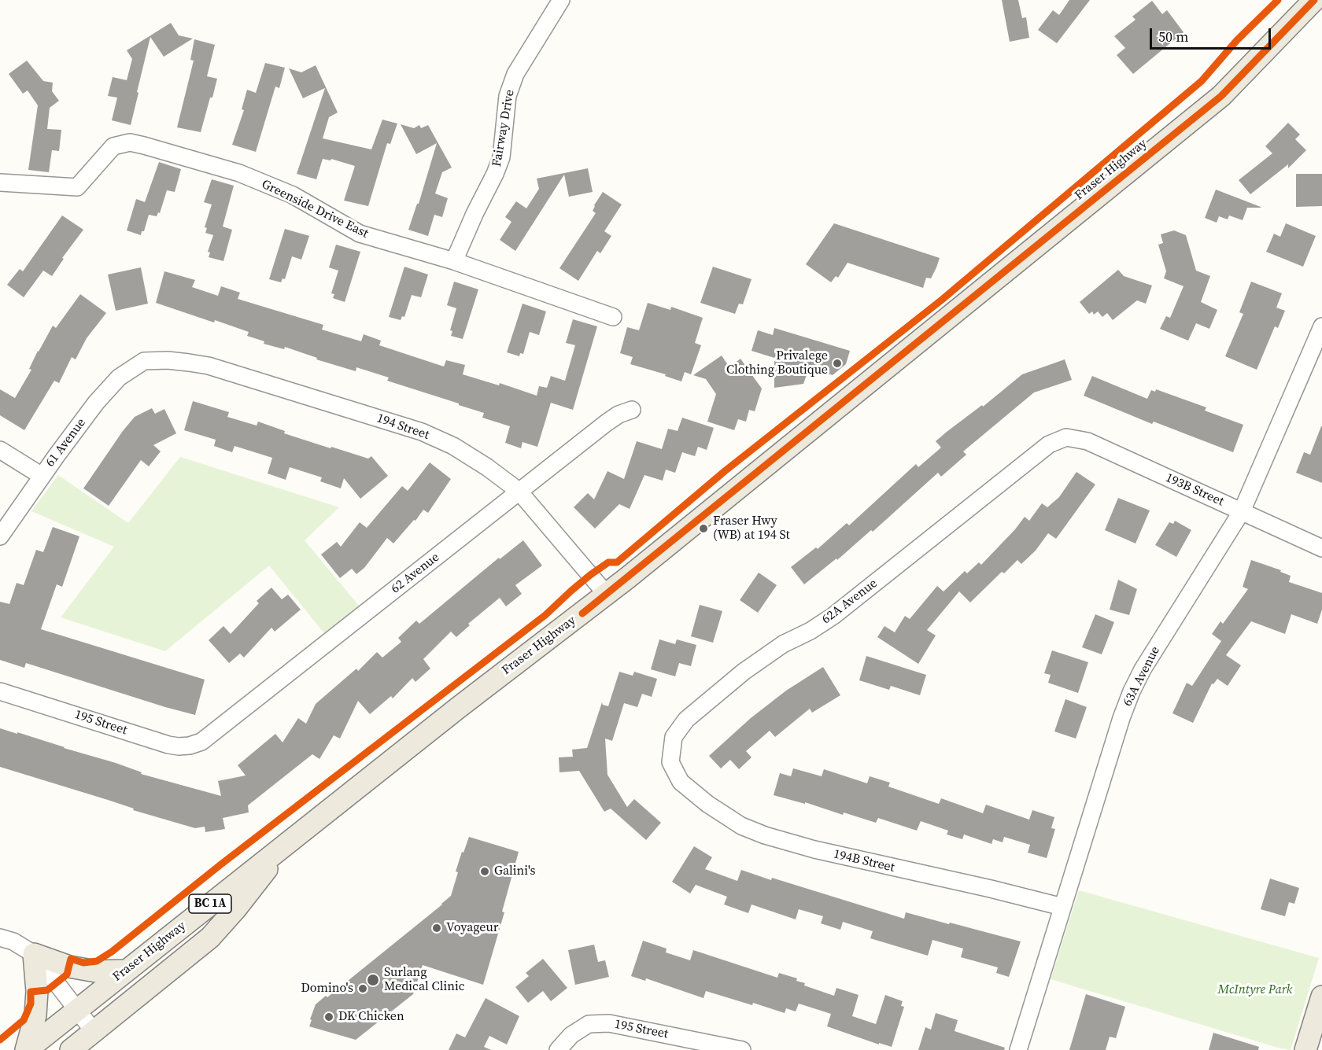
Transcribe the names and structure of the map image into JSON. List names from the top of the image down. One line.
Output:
{"streets":{"main road":["Fraser Highway","BC 1A"],"street":["Fairway Drive","Greenside Drive East","194 Street","61 Avenue","193B Street","62 Avenue","62A Avenue","63A Avenue","195 Street","194B Street"]},"crossings":[["Fairway Drive","Greenside Drive East"],["Fraser Highway","194 Street"],["194 Street","61 Avenue"],["194 Street","62 Avenue"],["193B Street","62A Avenue"],["193B Street","63A Avenue"],["62 Avenue","195 Street"],["62A Avenue","194B Street"],["63A Avenue","194B Street"]],"parks":["McIntyre Park"],"places":["Privalege Clothing Boutique","Fraser Hwy (WB) at 194 St","Galini's","Voyageur","Surlang Medical Clinic","Domino's","DK Chicken"],"scale_bar":"50 m"}
